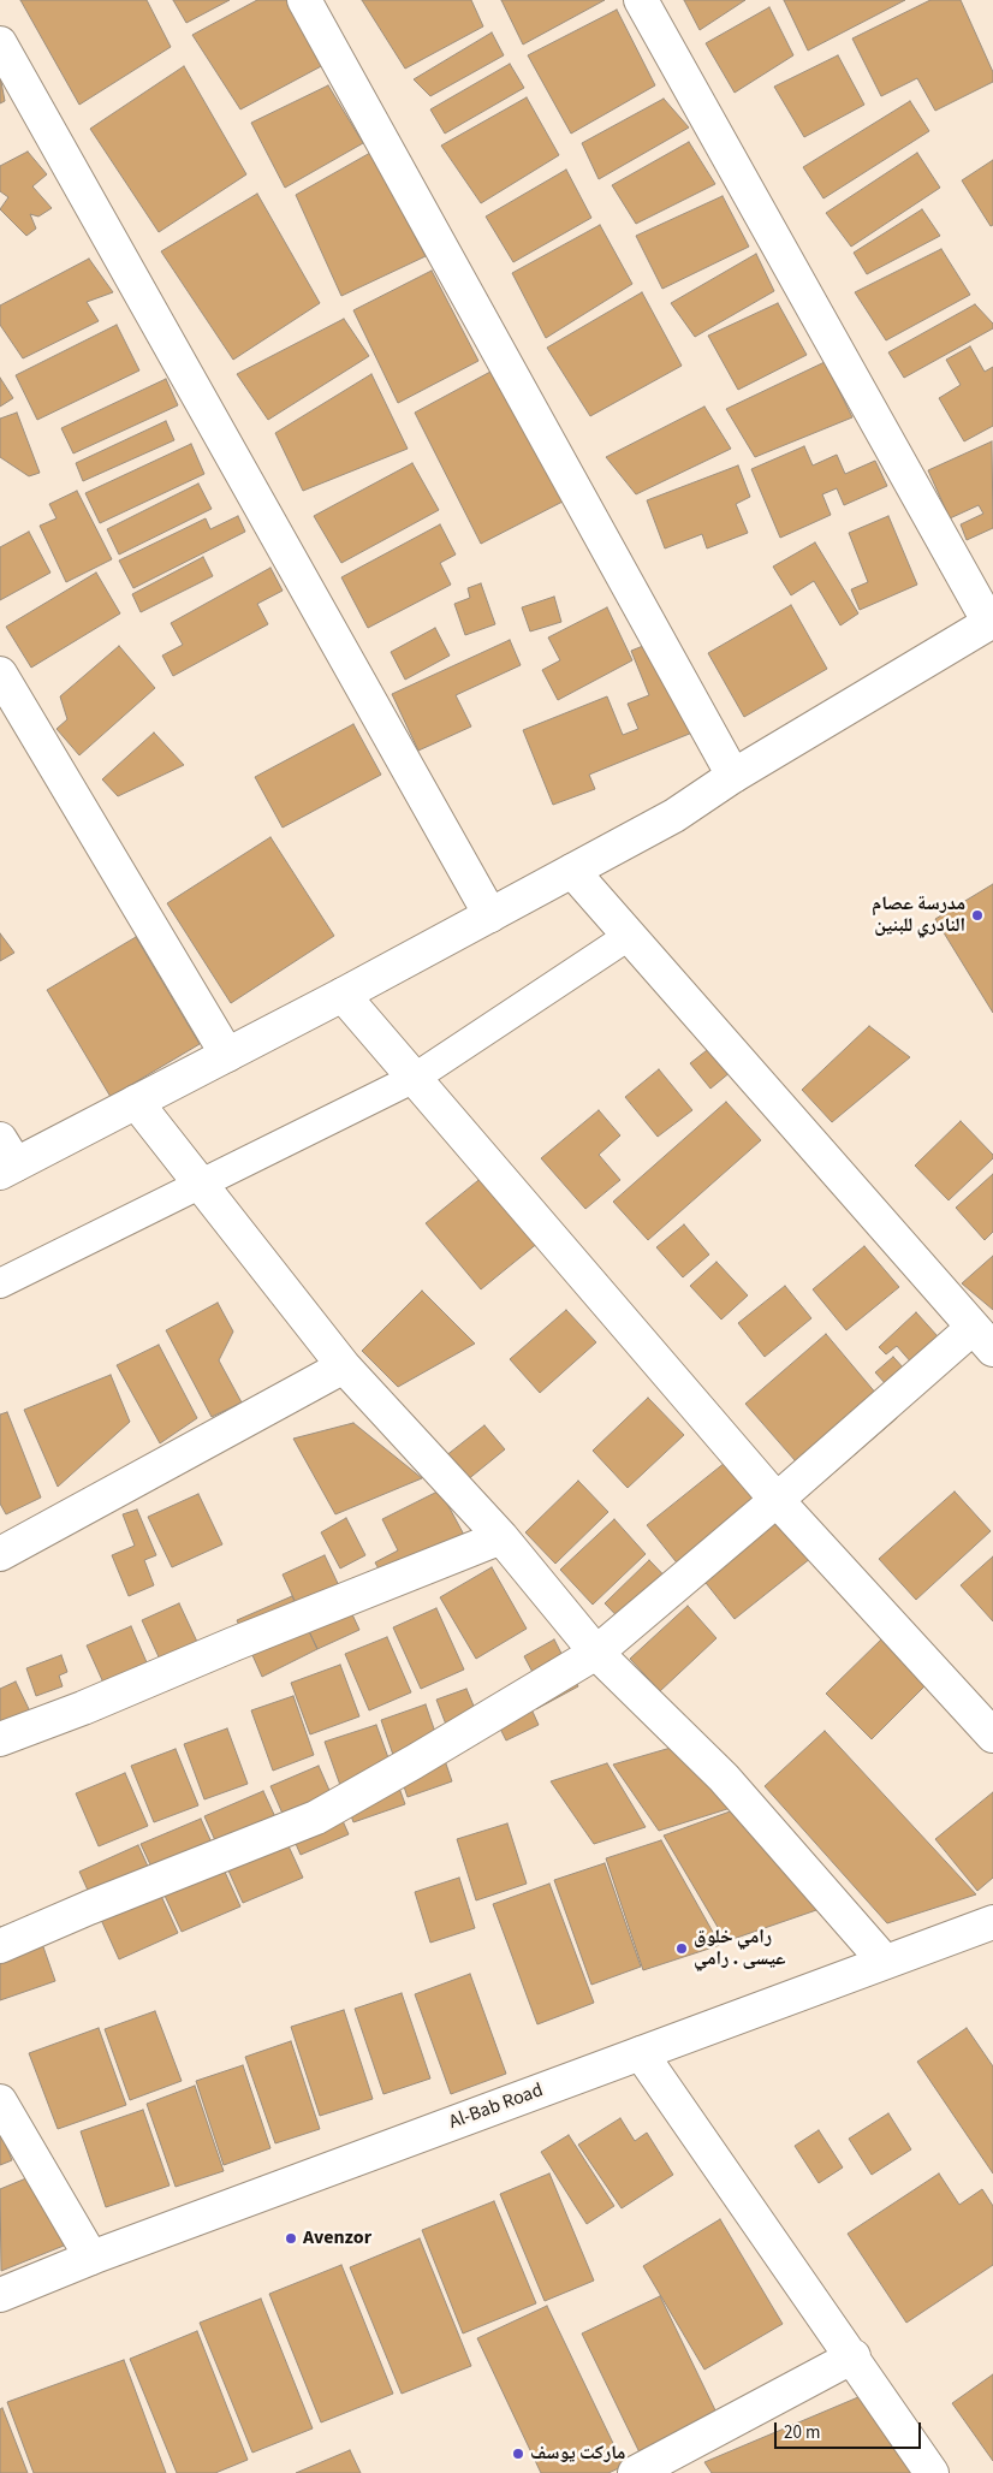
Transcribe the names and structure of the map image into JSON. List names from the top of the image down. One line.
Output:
{"streets":{"street":["Al-Bab Road"]},"places":["مدرسة عصام النادري للبنين","رامي خلوق عيسى . رامي","Avenzor","ماركت يوسف"],"scale_bar":"20 m"}
